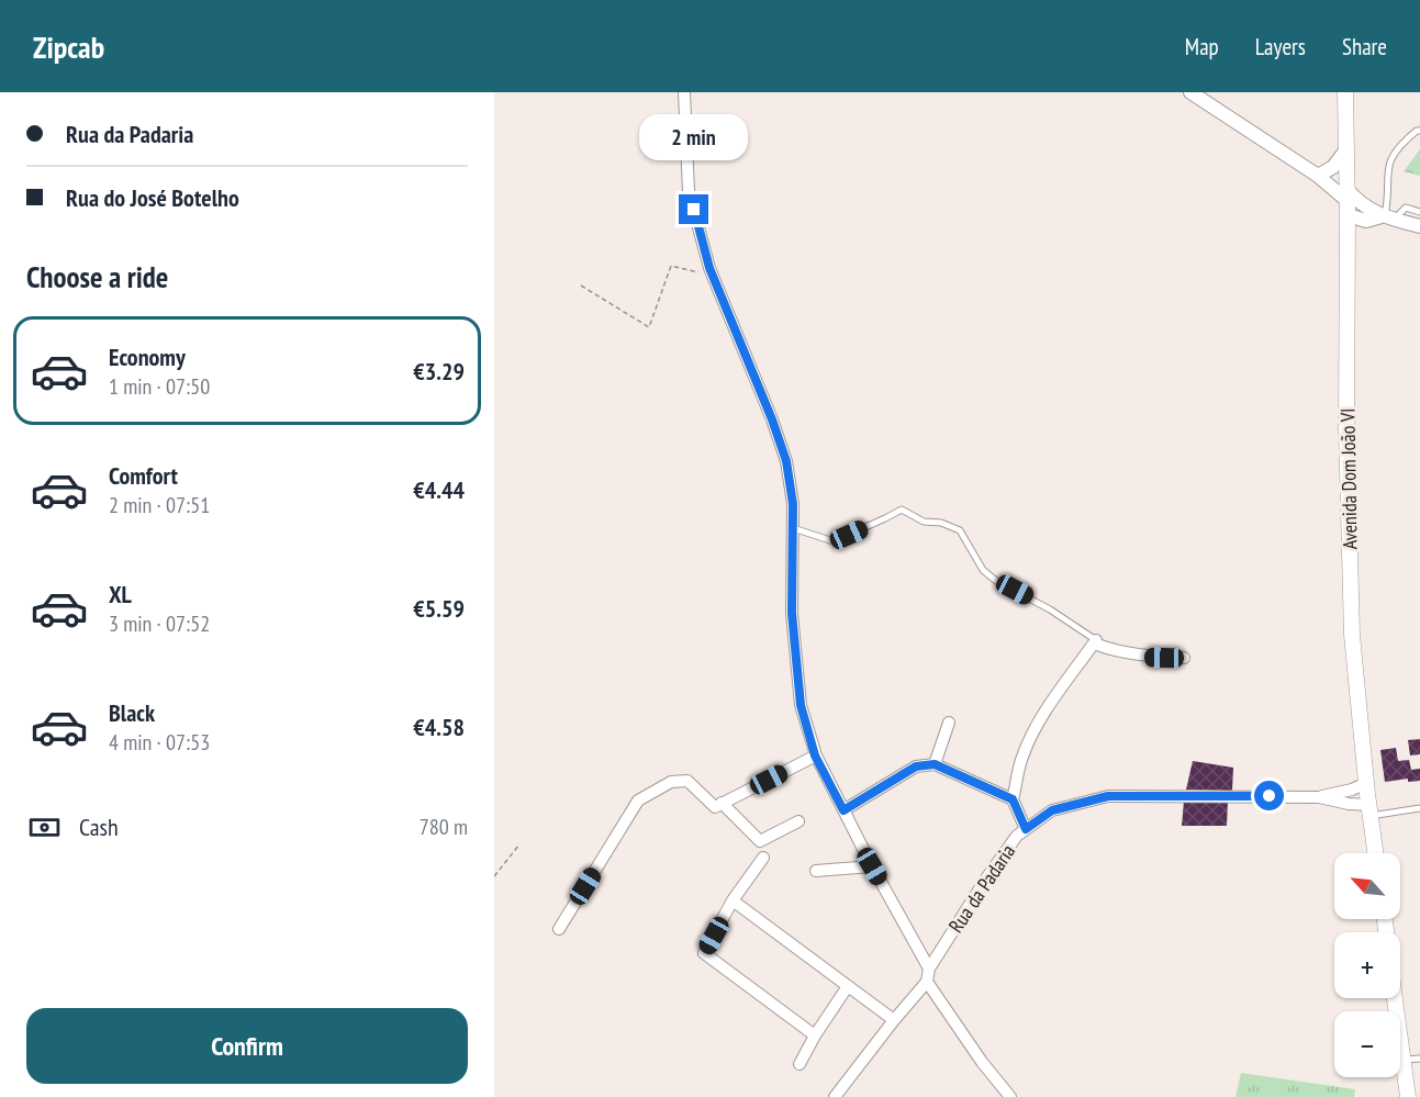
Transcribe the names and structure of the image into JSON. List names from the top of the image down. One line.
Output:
{"streets":{"main road":["Avenida Dom João VI"],"street":["Rua da Padaria"]},"north":"top left","page":{"header":"Zipcab","nav":["Map","Layers","Share"],"banner":["Rua da Padaria","Rua do José Botelho"],"bubble":"2 min","heading":"Choose a ride","list":[{"name":"Economy","note":"1 min · 07:50","value":"€3.29"},{"name":"Comfort","note":"2 min · 07:51","value":"€4.44"},{"name":"XL","note":"3 min · 07:52","value":"€5.59"},{"name":"Black","note":"4 min · 07:53","value":"€4.58"}],"pay":["Cash","780 m"],"map_buttons":["+","−"],"buttons":"Confirm"}}
